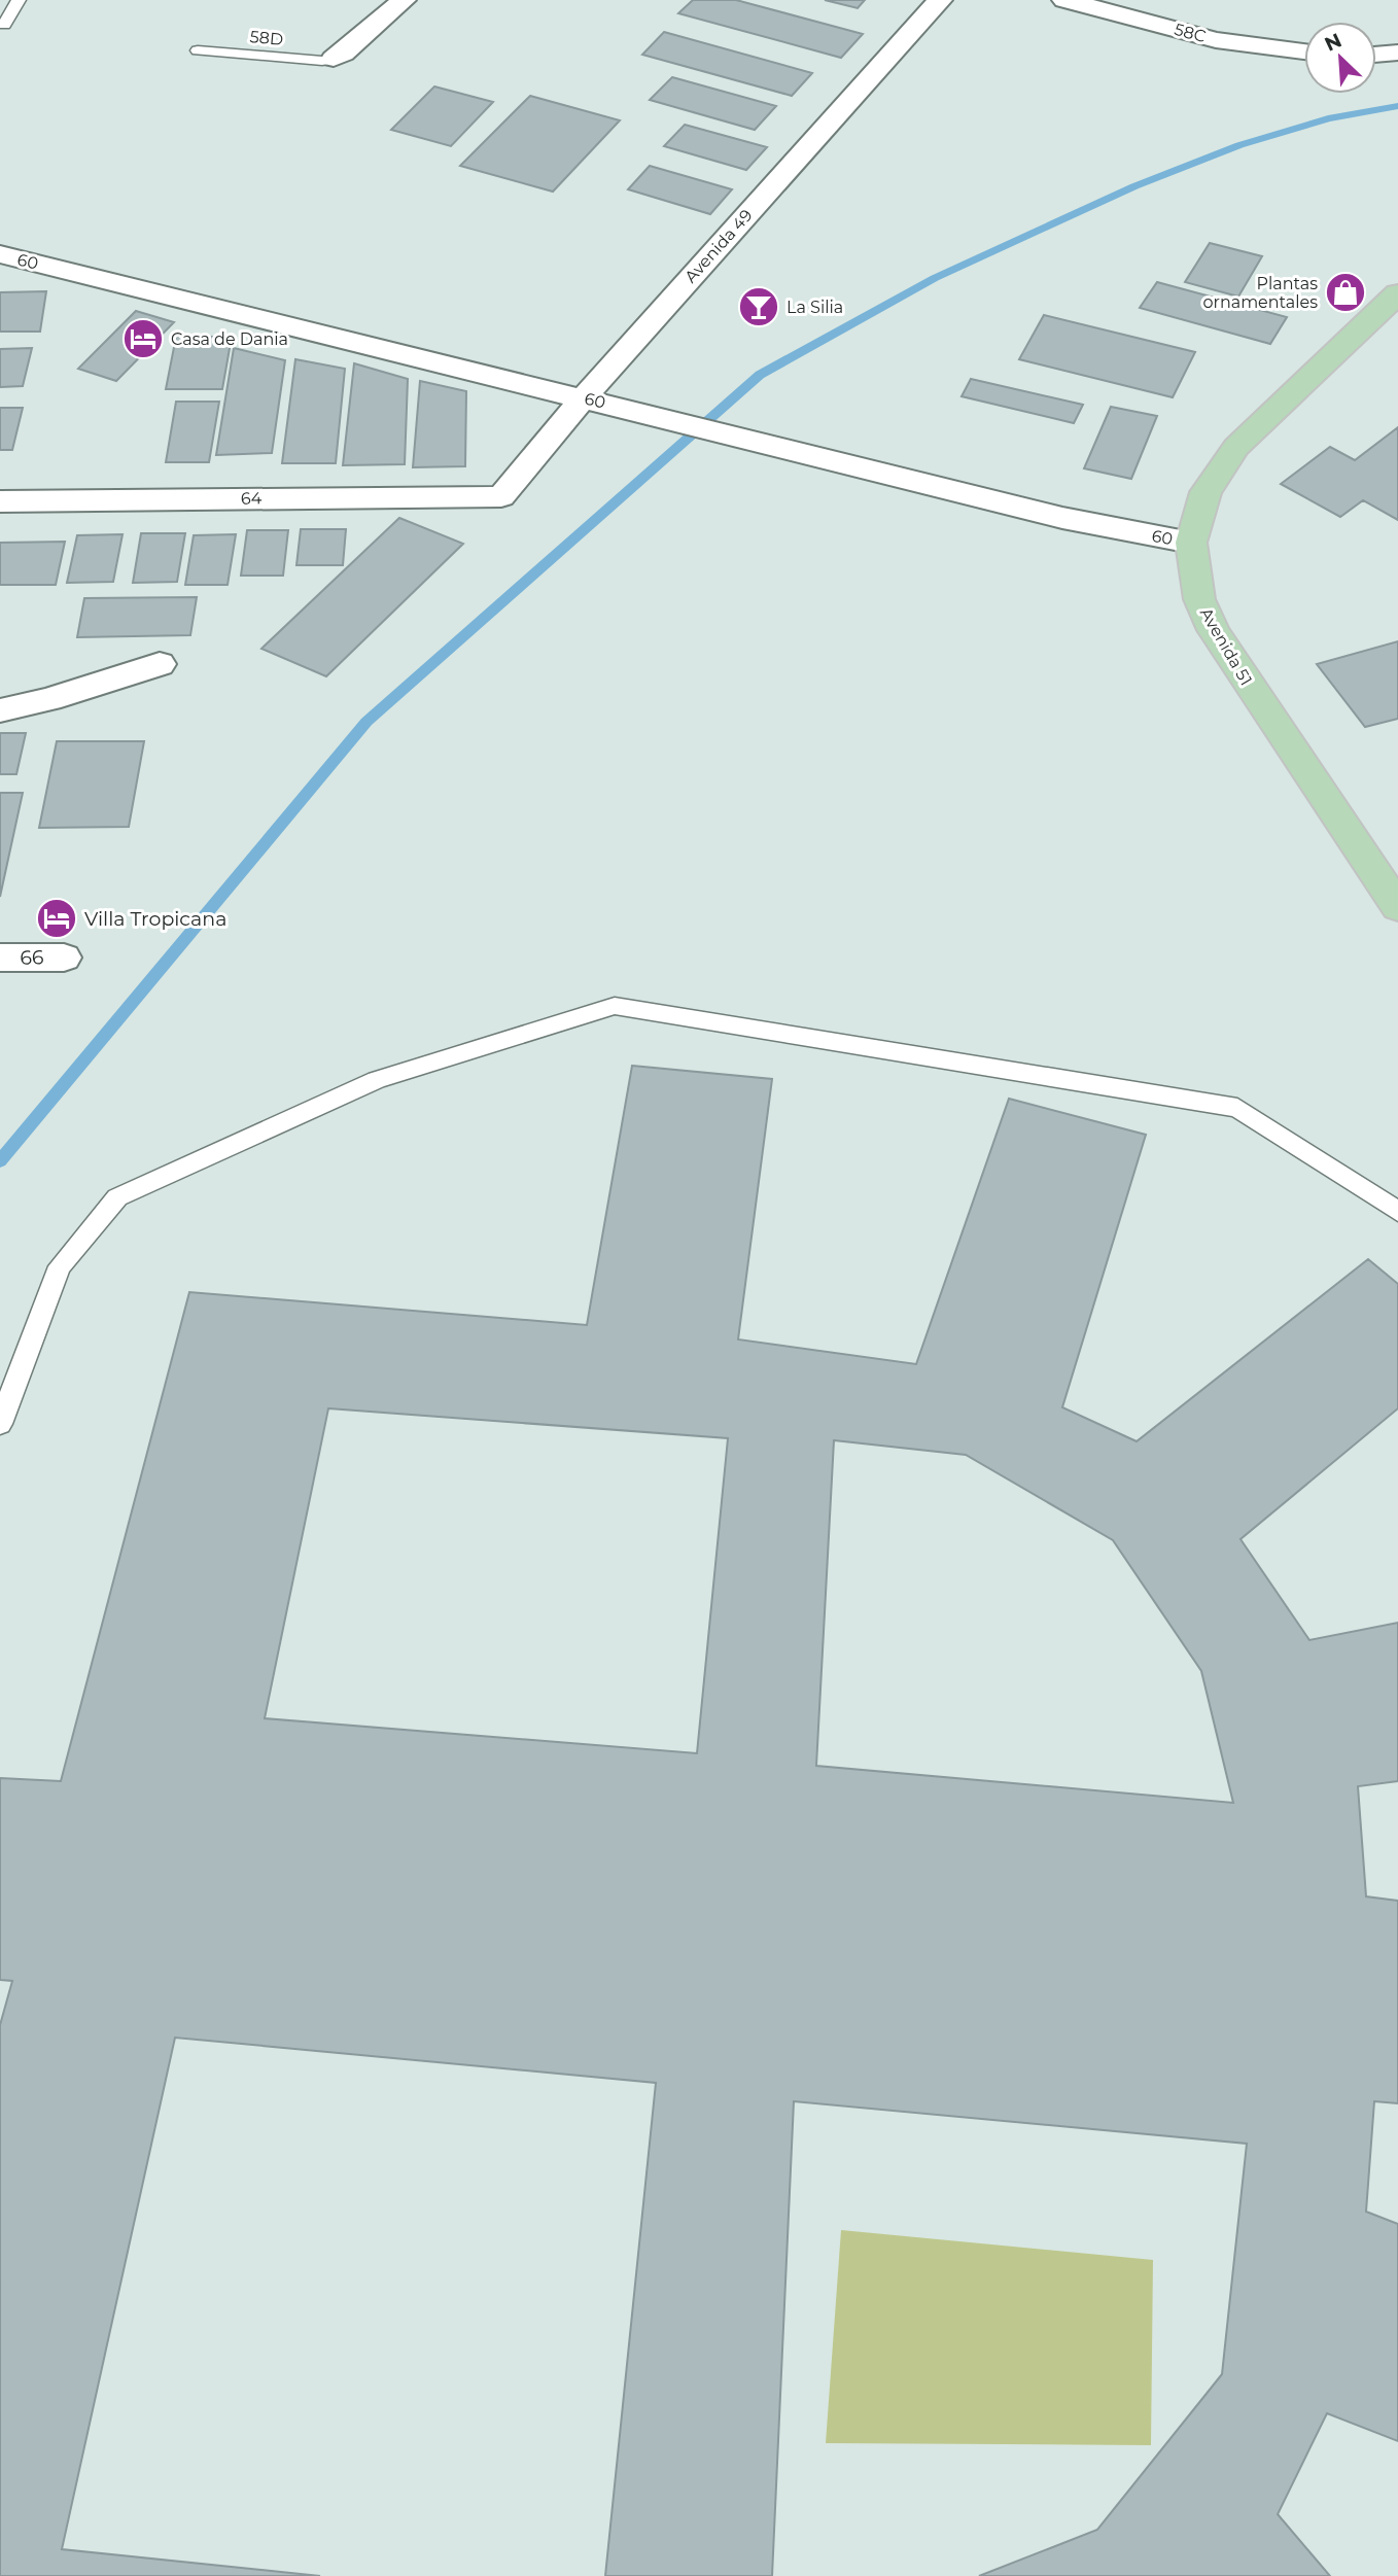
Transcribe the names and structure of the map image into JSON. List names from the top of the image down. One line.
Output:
{"streets":{"main road":["Avenida 51"],"street":["58C","Avenida 49","60","64","66"],"lane":["58D"]},"crossings":[["Avenida 49","60"],["Avenida 49","64"],["60","Avenida 51"]],"places":{"shop":["Plantas ornamentales"],"bar":["La Silia"],"hotel":["Casa de Dania","Villa Tropicana"]},"north":"top left"}
